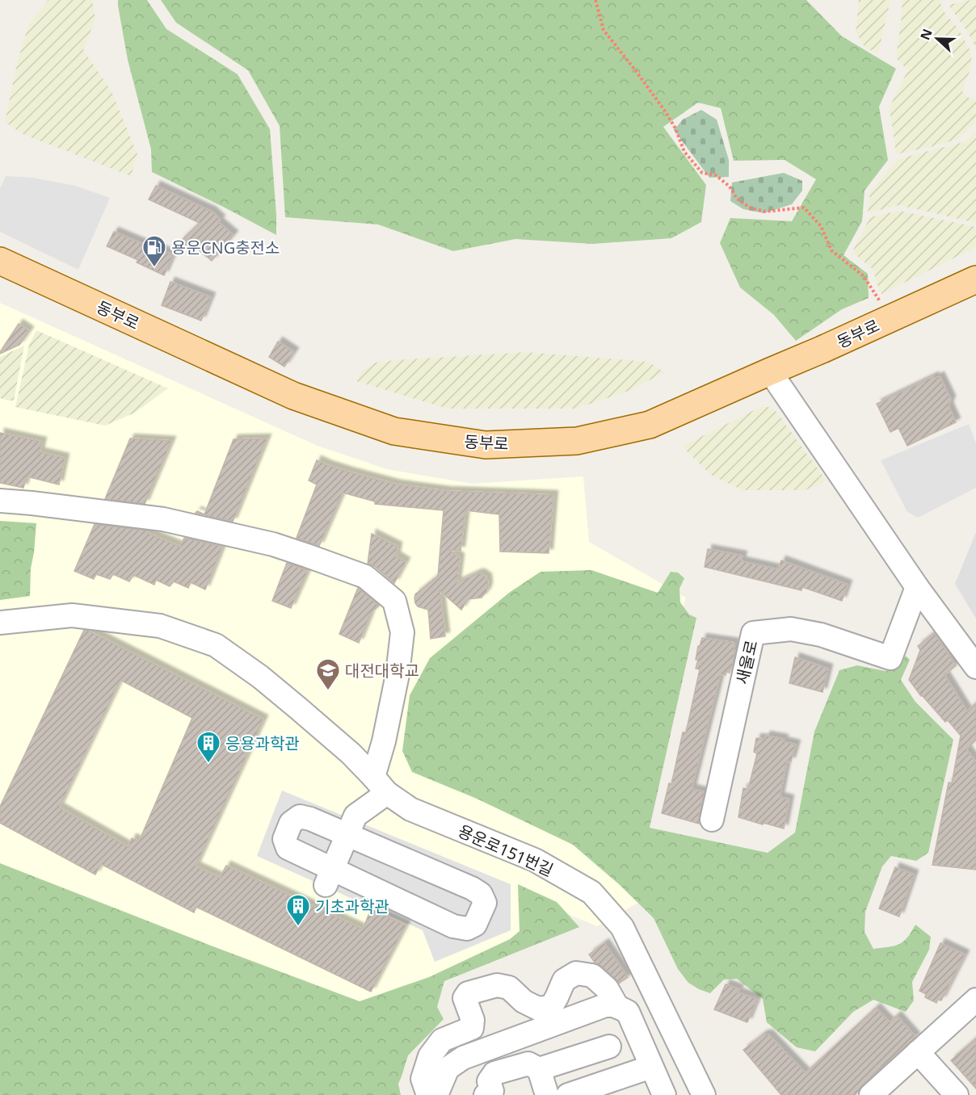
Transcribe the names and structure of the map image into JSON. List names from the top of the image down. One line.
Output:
{"streets":{"main road":["동부로"],"street":["새울로","용운로151번길"]},"places":{"fuel station":["용운CNG충전소"],"school or university":["대전대학교"],"building":["응용과학관","기초과학관"]},"north":"left"}
